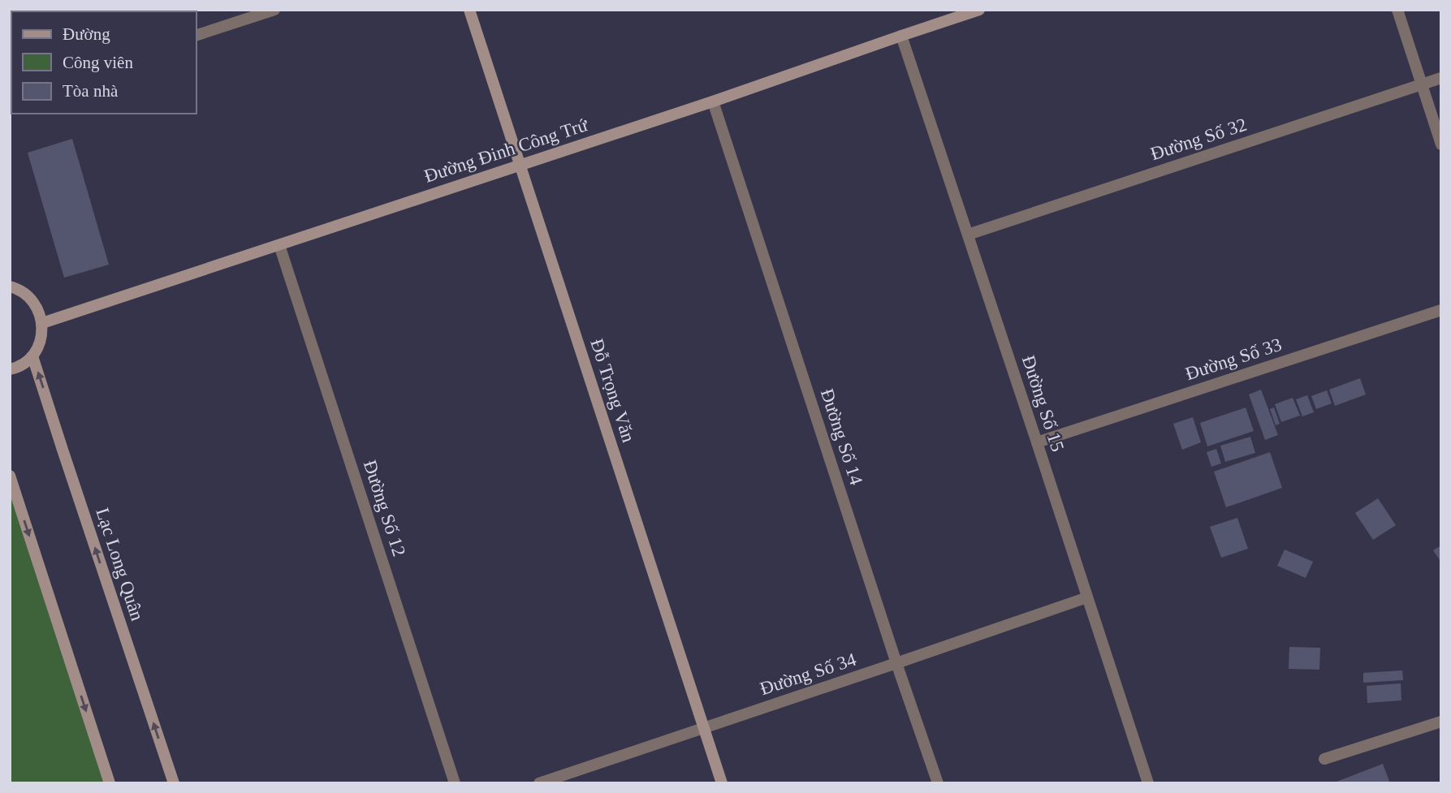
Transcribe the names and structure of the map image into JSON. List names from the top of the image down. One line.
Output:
{"streets":{"street":["Đường Số 32","Đường Đinh Công Trứ","Đường Số 33","Đỗ Trọng Văn","Đường Số 15","Đường Số 14","Đường Số 12","Lạc Long Quân","Đường Số 34"]},"crossings":[["Đường Số 32","Đường Số 15"],["Đường Đinh Công Trứ","Đỗ Trọng Văn"],["Đường Đinh Công Trứ","Đường Số 15"],["Đường Đinh Công Trứ","Đường Số 14"],["Đường Đinh Công Trứ","Đường Số 12"],["Đường Số 33","Đường Số 15"],["Đỗ Trọng Văn","Đường Số 34"],["Đường Số 15","Đường Số 34"],["Đường Số 14","Đường Số 34"]],"legend":["Đường","Công viên","Tòa nhà"]}
